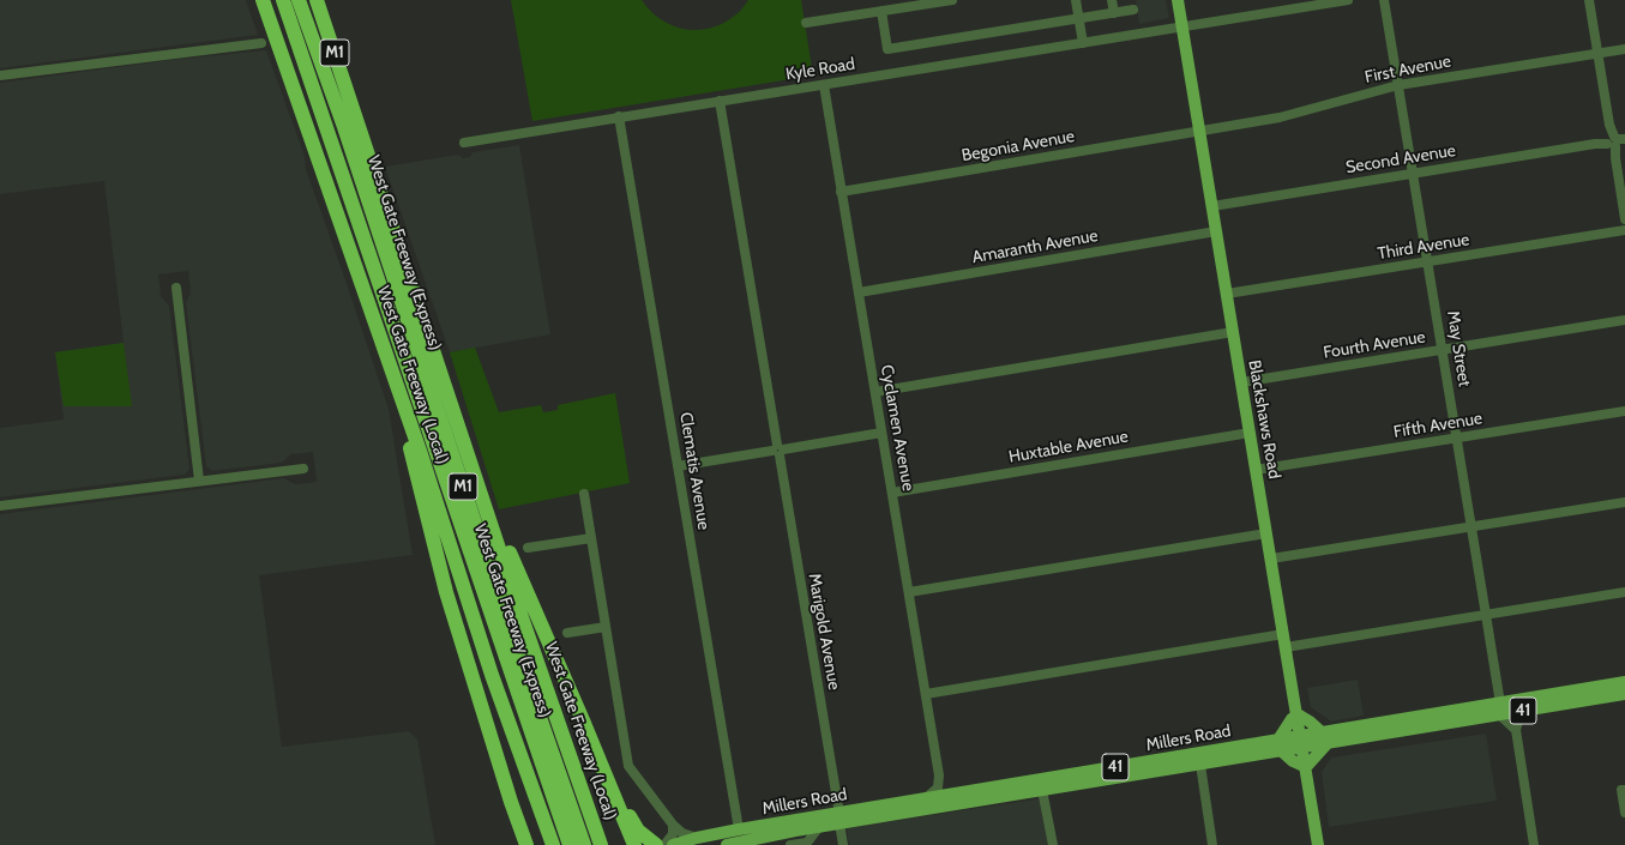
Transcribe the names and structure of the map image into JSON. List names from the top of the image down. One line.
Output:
{"streets":{"highway":["M1","West Gate Freeway (Express)","West Gate Freeway (Local)"],"main road":["Blackshaws Road","41","Millers Road"],"street":["Kyle Road","First Avenue","Begonia Avenue","Second Avenue","Amaranth Avenue","Third Avenue","Fourth Avenue","May Street","Fifth Avenue","Cyclamen Avenue","Huxtable Avenue","Clematis Avenue","Marigold Avenue"]},"crossings":[["Kyle Road","Blackshaws Road"],["Kyle Road","Cyclamen Avenue"],["Kyle Road","Clematis Avenue"],["Kyle Road","Marigold Avenue"],["First Avenue","Begonia Avenue"],["First Avenue","May Street"],["First Avenue","Blackshaws Road"],["Begonia Avenue","Blackshaws Road"],["Begonia Avenue","Cyclamen Avenue"],["Second Avenue","May Street"],["Second Avenue","Blackshaws Road"],["Amaranth Avenue","Blackshaws Road"],["Amaranth Avenue","Cyclamen Avenue"],["Third Avenue","May Street"],["Third Avenue","Blackshaws Road"],["Fourth Avenue","May Street"],["Fourth Avenue","Blackshaws Road"],["May Street","Fifth Avenue"],["May Street","Millers Road"],["Blackshaws Road","Fifth Avenue"],["Blackshaws Road","Huxtable Avenue"],["Blackshaws Road","Millers Road"],["Cyclamen Avenue","Huxtable Avenue"],["Clematis Avenue","Millers Road"],["Marigold Avenue","Millers Road"]]}
